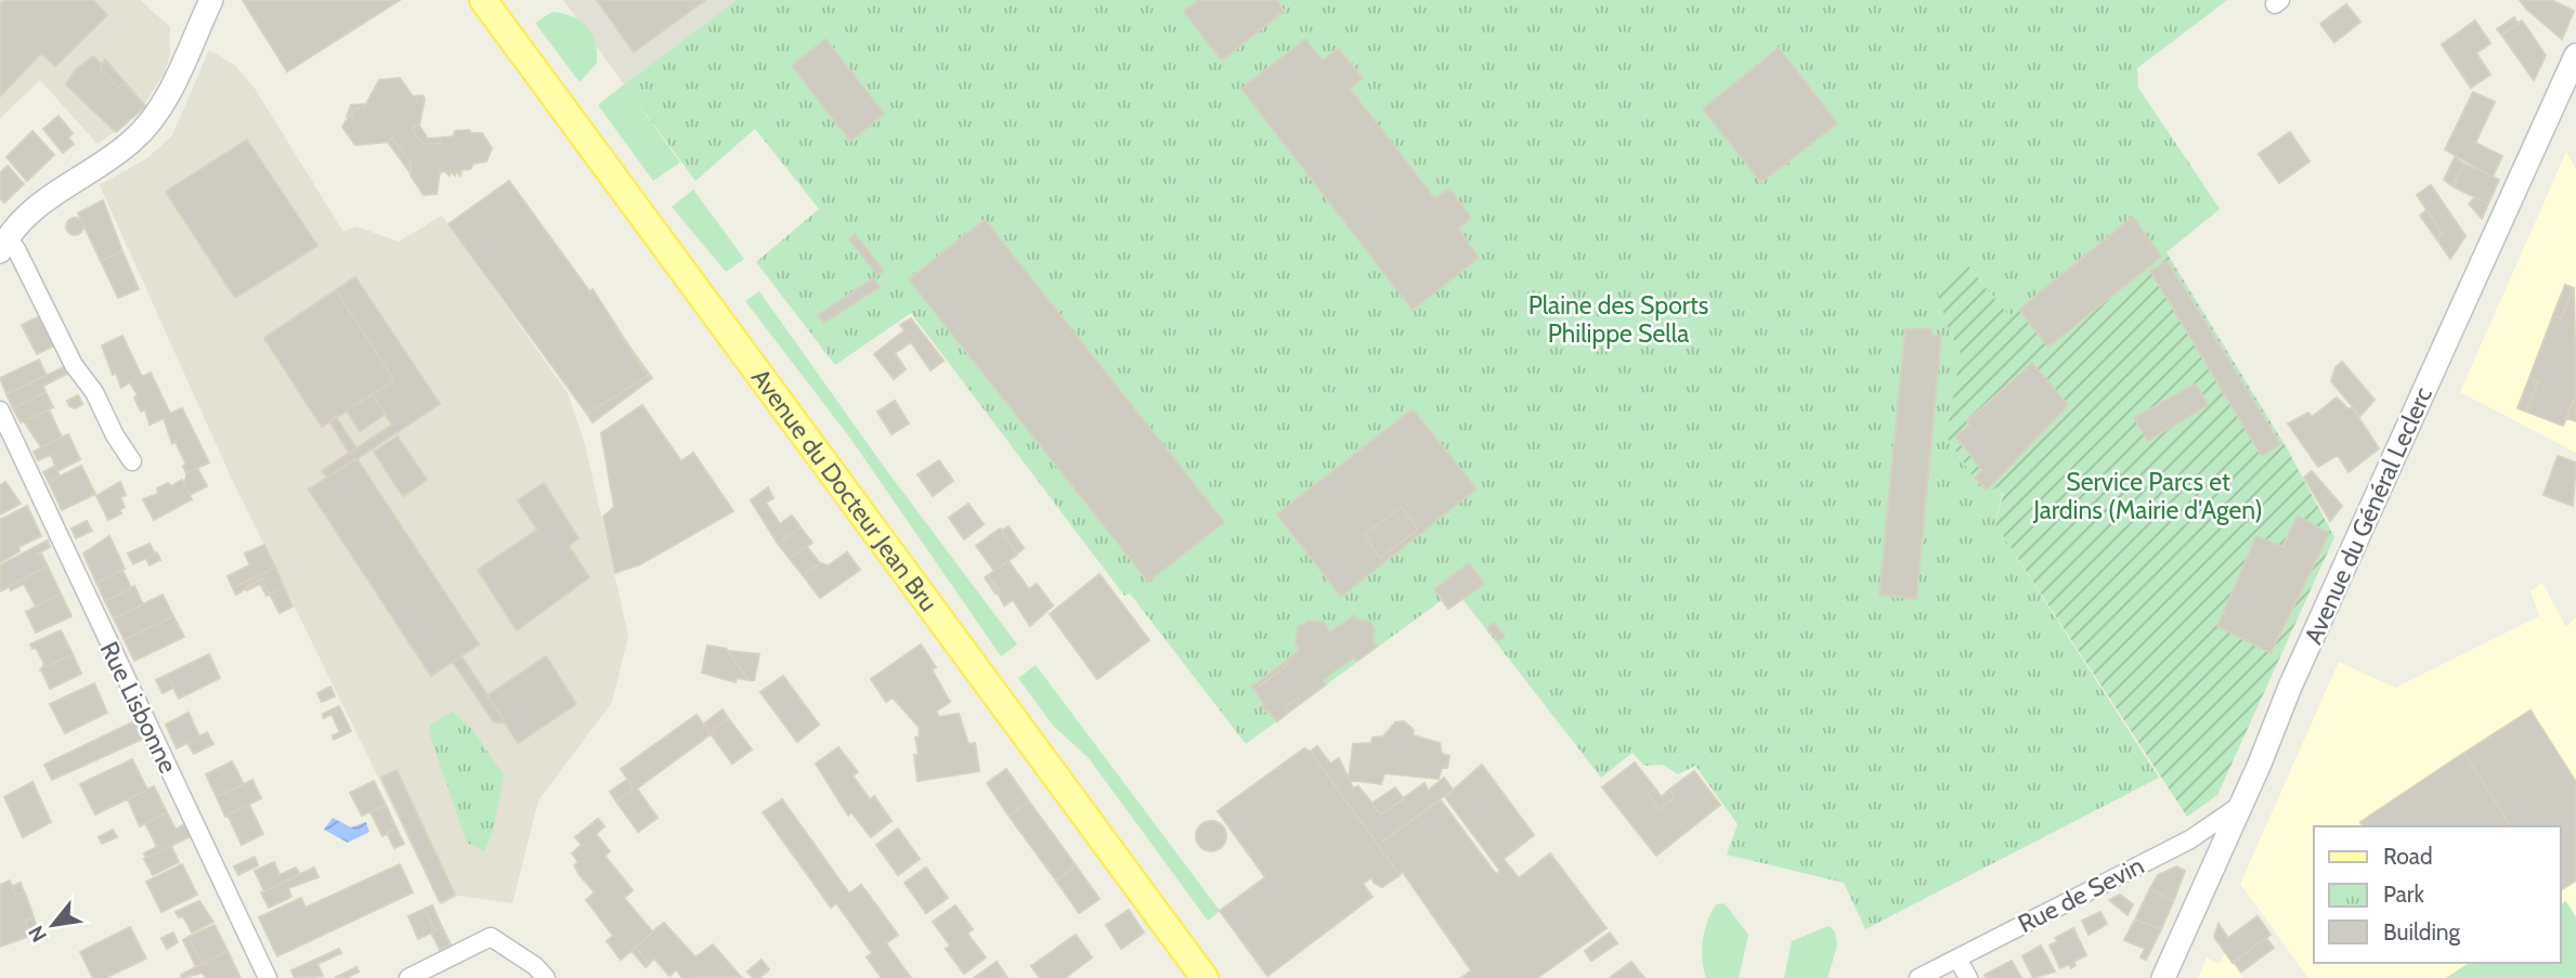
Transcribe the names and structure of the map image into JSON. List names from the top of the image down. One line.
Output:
{"streets":{"main road":["Avenue du Docteur Jean Bru"],"street":["Avenue du Général Leclerc","Rue Lisbonne","Rue de Sevin"]},"crossings":[["Avenue du Général Leclerc","Rue de Sevin"]],"parks":["Plaine des Sports Philippe Sella","Service Parcs et Jardins (Mairie d'Agen)"],"legend":["Road","Park","Building"],"north":"bottom left"}
